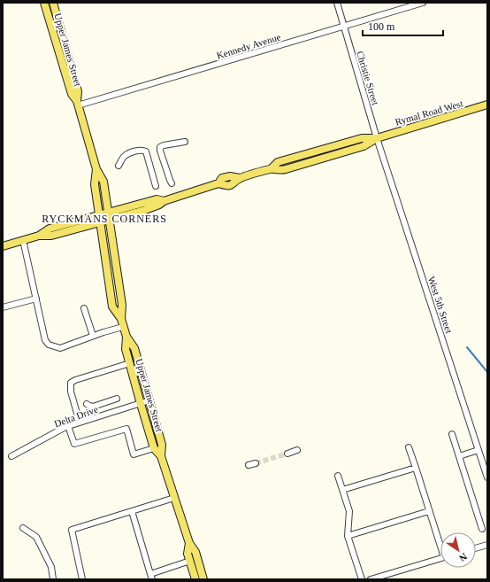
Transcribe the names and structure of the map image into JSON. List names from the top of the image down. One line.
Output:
{"streets":{"main road":["Upper James Street","Rymal Road West"],"street":["Kennedy Avenue","Christie Street","West 5th Street","Delta Drive"]},"crossings":[["Kennedy Avenue","Upper James Street"],["Kennedy Avenue","Christie Street"],["Upper James Street","Rymal Road West"],["Upper James Street","Delta Drive"],["Christie Street","Rymal Road West"],["Christie Street","West 5th Street"],["Rymal Road West","West 5th Street"]],"districts":["RYCKMANS CORNERS"],"scale_bar":"100 m","north":"bottom right"}
